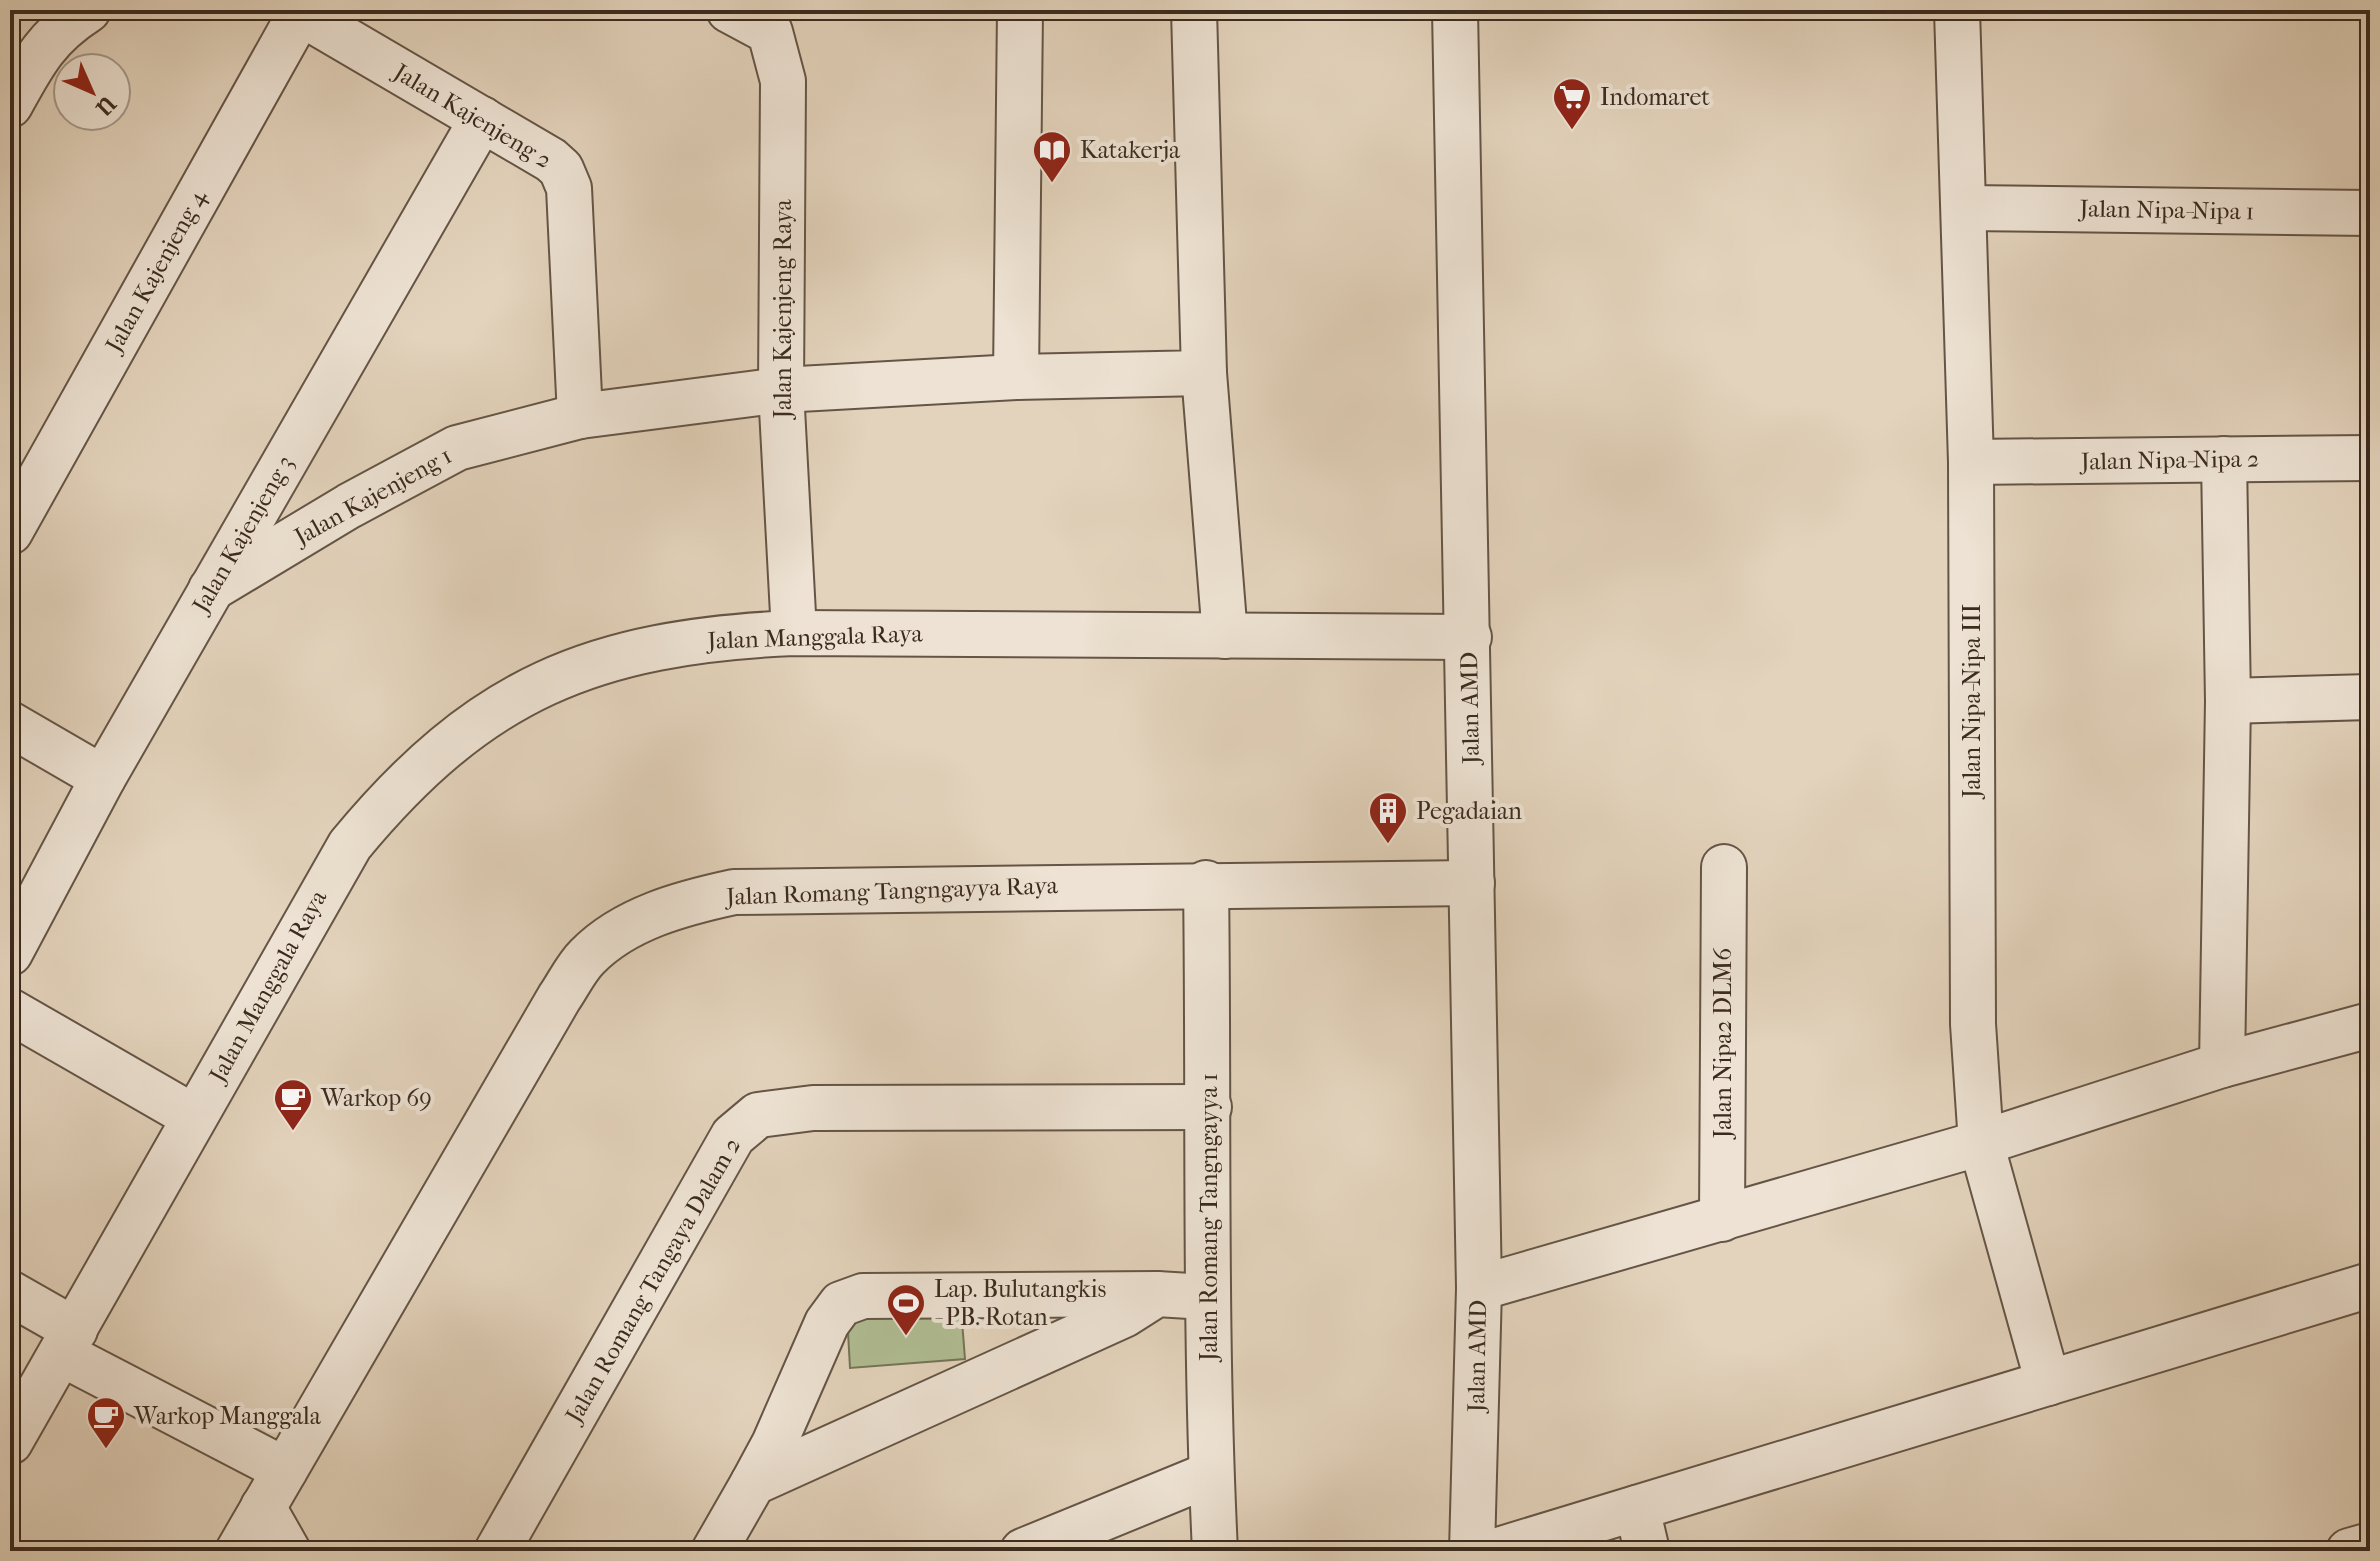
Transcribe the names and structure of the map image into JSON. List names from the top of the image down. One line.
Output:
{"streets":{"street":["Jalan Kajenjeng 2","Jalan Nipa-Nipa 1","Jalan Kajenjeng 4","Jalan Kajenjeng Raya","Jalan Nipa-Nipa 2","Jalan Kajenjeng 1","Jalan Kajenjeng 3","Jalan Manggala Raya","Jalan Nipa-Nipa III","Jalan AMD","Jalan Romang Tangngayya Raya","Jalan Nipa2 DLM6","Jalan Romang Tangngayya 1","Jalan Romang Tangaya Dalam 2"]},"crossings":[["Jalan Kajenjeng 2","Jalan Kajenjeng 4"],["Jalan Kajenjeng 2","Jalan Kajenjeng 1"],["Jalan Kajenjeng 2","Jalan Kajenjeng 3"],["Jalan Nipa-Nipa 1","Jalan Nipa-Nipa III"],["Jalan Kajenjeng Raya","Jalan Kajenjeng 1"],["Jalan Kajenjeng Raya","Jalan Manggala Raya"],["Jalan Nipa-Nipa 2","Jalan Nipa-Nipa III"],["Jalan Kajenjeng 1","Jalan Kajenjeng 3"],["Jalan Manggala Raya","Jalan AMD"],["Jalan AMD","Jalan Romang Tangngayya Raya"],["Jalan Romang Tangngayya Raya","Jalan Romang Tangngayya 1"],["Jalan Romang Tangngayya 1","Jalan Romang Tangaya Dalam 2"]],"places":{"supermarket":["Indomaret"],"library":["Katakerja"],"building":["Pegadaian"],"cafe":["Warkop 69","Warkop Manggala"],"sports":["Lap. Bulutangkis - PB. Rotan"]},"north":"bottom right"}
